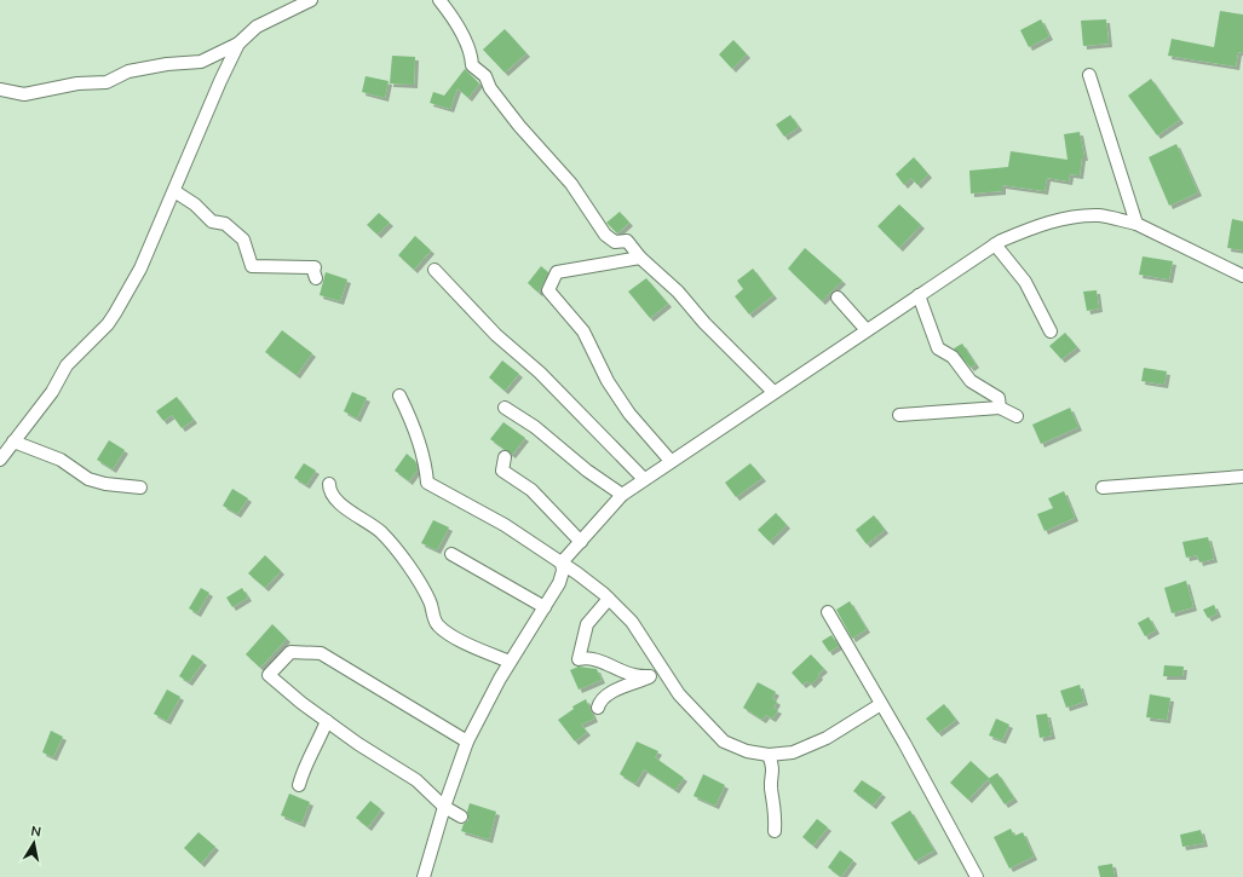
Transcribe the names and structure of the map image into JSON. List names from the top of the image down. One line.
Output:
{"north":"top"}
